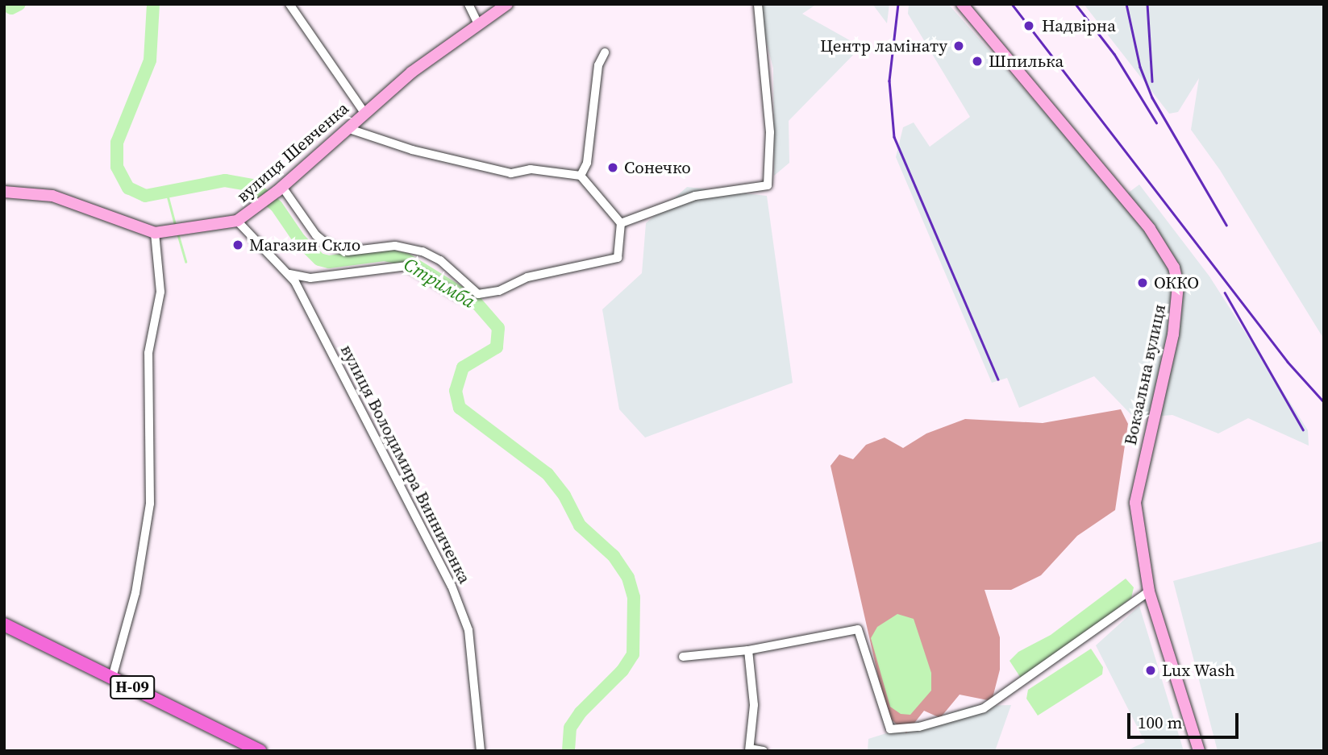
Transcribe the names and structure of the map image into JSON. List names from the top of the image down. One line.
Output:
{"streets":{"main road":["вулиця Шевченка","Вокзальна вулиця","Н-09"],"street":["вулиця Володимира Винниченка"]},"crossings":[["вулиця Шевченка","вулиця Володимира Винниченка"]],"water":["Стримба"],"places":["Надвірна","Центр ламінату","Шпилька","Сонечко","Магазин Скло","ОККО","Lux Wash"],"scale_bar":"100 m"}
